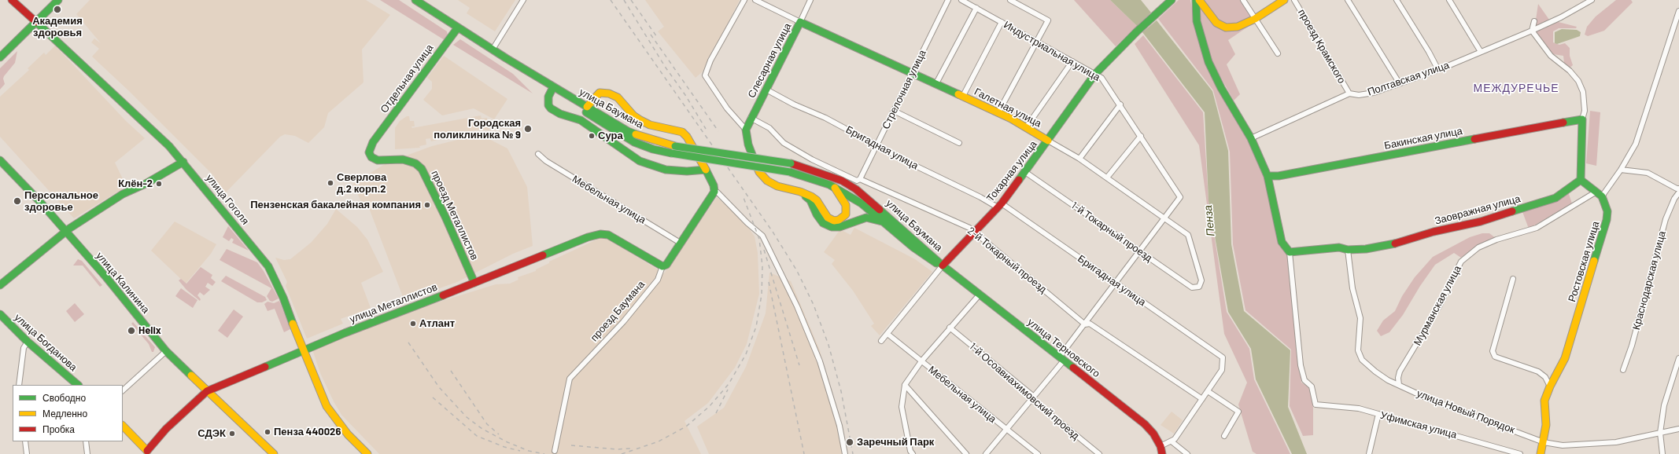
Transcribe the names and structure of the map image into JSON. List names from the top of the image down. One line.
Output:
{"streets":{"street":["проезд Крамского","Индустриальная улица","Слесарная улица","Отдельная улица","Полтавская улица","Стрелочная улица","Галетная улица","улица Баумана","Бакинская улица","Бригадная улица","Токарная улица","улица Гоголя","Мебельная улица","Заовражная улица","проезд Металлистов","1-й Токарный проезд","2-й Токарный проезд","Ростовская улица","Краснодарская улица","улица Калинина","улица Металлистов","Мурманская улица","проезд Баумана","улица Богданова","улица Терновского","1-й Осоавиахимовский проезд","улица Новый Порядок","Уфимская улица"]},"crossings":[["проезд Крамского","Полтавская улица"],["Индустриальная улица","Галетная улица"],["Индустриальная улица","Токарная улица"],["Слесарная улица","Галетная улица"],["Слесарная улица","Бригадная улица"],["Слесарная улица","2-й Токарный проезд"],["Отдельная улица","улица Баумана"],["Отдельная улица","проезд Металлистов"],["Стрелочная улица","Галетная улица"],["Стрелочная улица","Бригадная улица"],["Стрелочная улица","2-й Токарный проезд"],["Галетная улица","Токарная улица"],["Галетная улица","1-й Токарный проезд"],["улица Баумана","Токарная улица"],["улица Баумана","улица Терновского"],["Бригадная улица","Токарная улица"],["Токарная улица","Мебельная улица"],["Токарная улица","1-й Токарный проезд"],["Токарная улица","2-й Токарный проезд"],["Токарная улица","улица Терновского"],["улица Гоголя","улица Металлистов"],["Мебельная улица","проезд Баумана"],["Заовражная улица","улица Новый Порядок"],["Заовражная улица","Уфимская улица"],["проезд Металлистов","улица Металлистов"],["Ростовская улица","Мурманская улица"],["Ростовская улица","улица Новый Порядок"],["улица Калинина","улица Металлистов"],["улица Металлистов","проезд Баумана"],["Мурманская улица","улица Новый Порядок"]],"districts":["МЕЖДУРЕЧЬЕ"],"water":["Пенза"],"places":["Академия здоровья","Городская поликлиника № 9","Сура","Сверлова д.2 корп.2","Клён-2","Персональное здоровье","Пензенская бакалейная компания","Атлант","Helix","Пенза 440026","СДЭК","Заречный Парк"],"legend":["Свободно","Медленно","Пробка"]}
